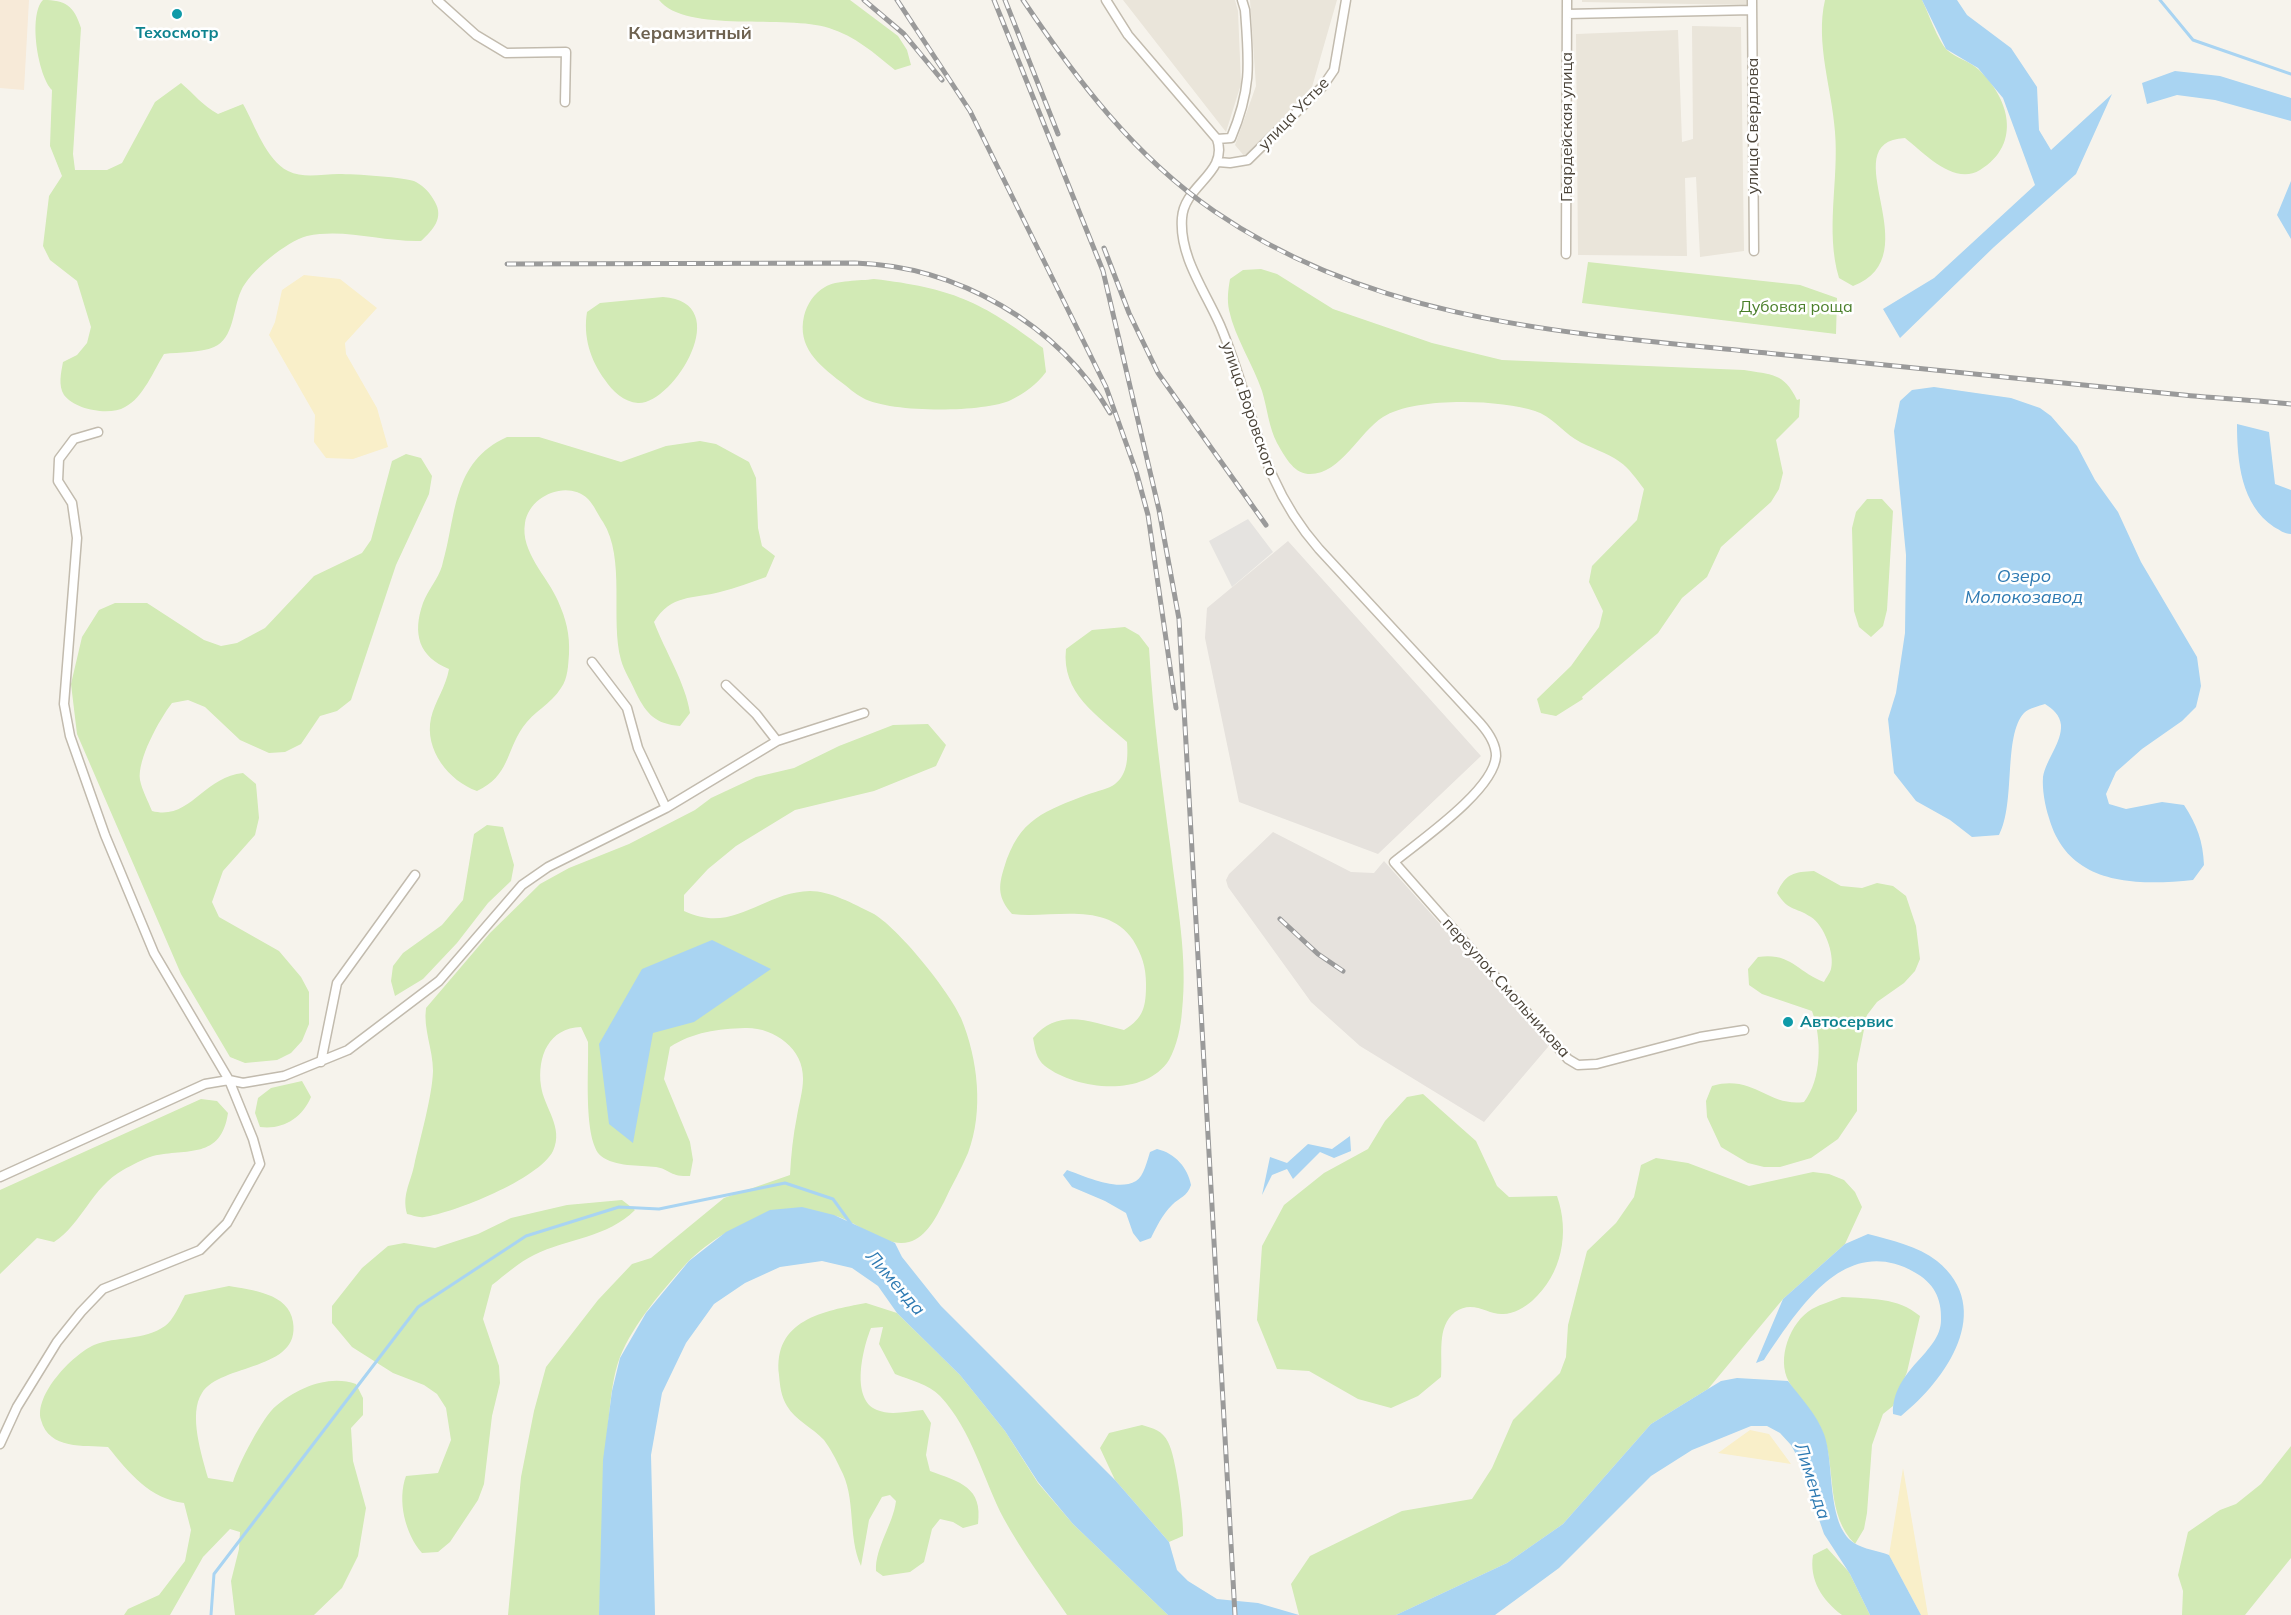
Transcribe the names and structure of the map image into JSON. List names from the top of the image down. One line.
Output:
{"streets":{"street":["улица Устье","улица Свердлова","Гвардейская улица","улица Воровского","переулок Смольникова"]},"crossings":[["улица Устье","улица Воровского"],["улица Воровского","переулок Смольникова"]],"districts":["Керамзитный"],"water":["Озеро Молокозавод","Лименда"],"parks":["Дубовая роща"],"places":["Техосмотр","Автосервис"]}
